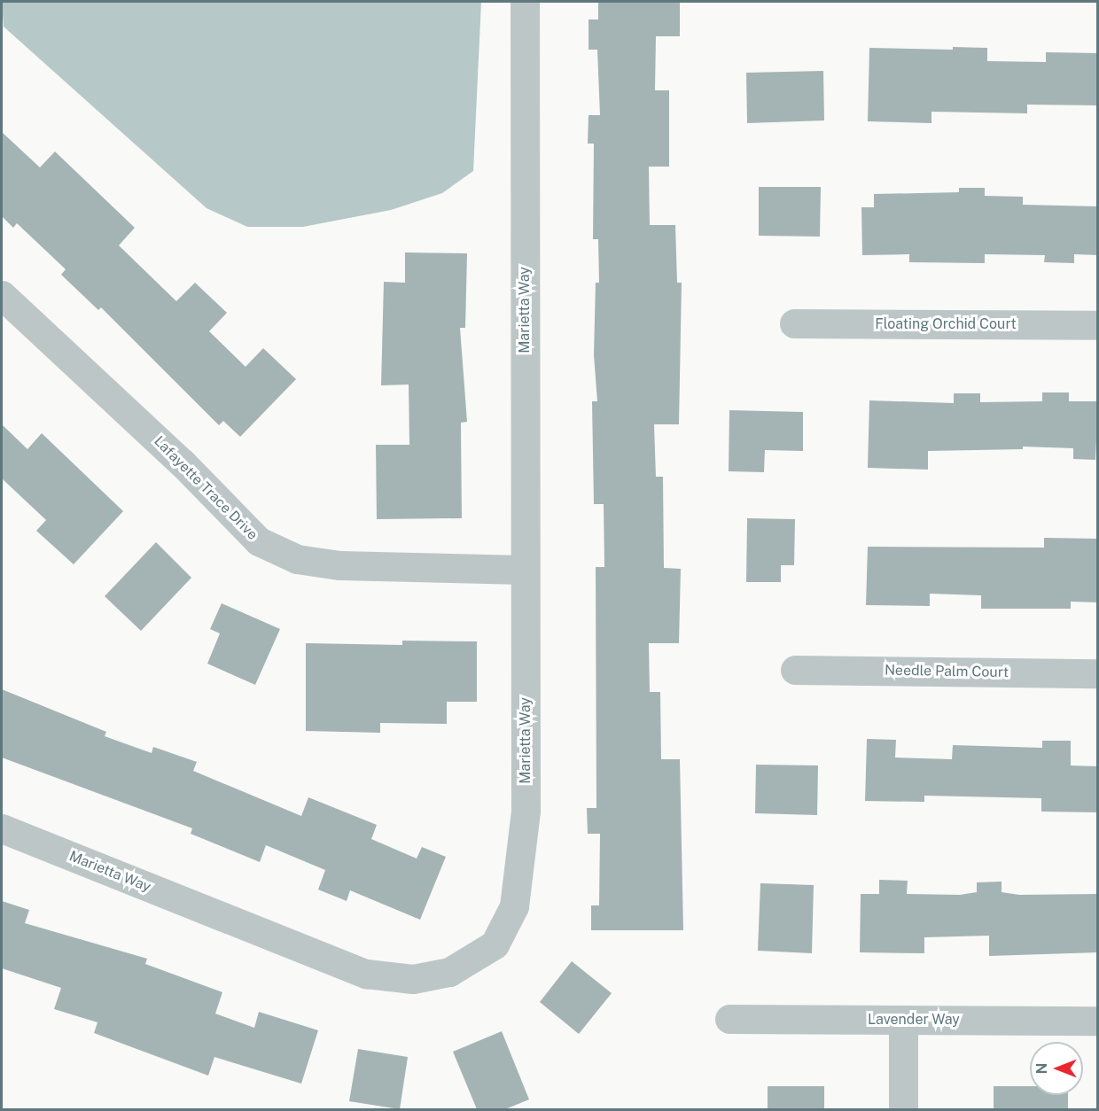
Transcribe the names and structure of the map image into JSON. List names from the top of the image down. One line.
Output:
{"streets":{"street":["Marietta Way","Floating Orchid Court","Lafayette Trace Drive","Needle Palm Court","Lavender Way"]},"crossings":[["Marietta Way","Lafayette Trace Drive"]],"north":"left"}
